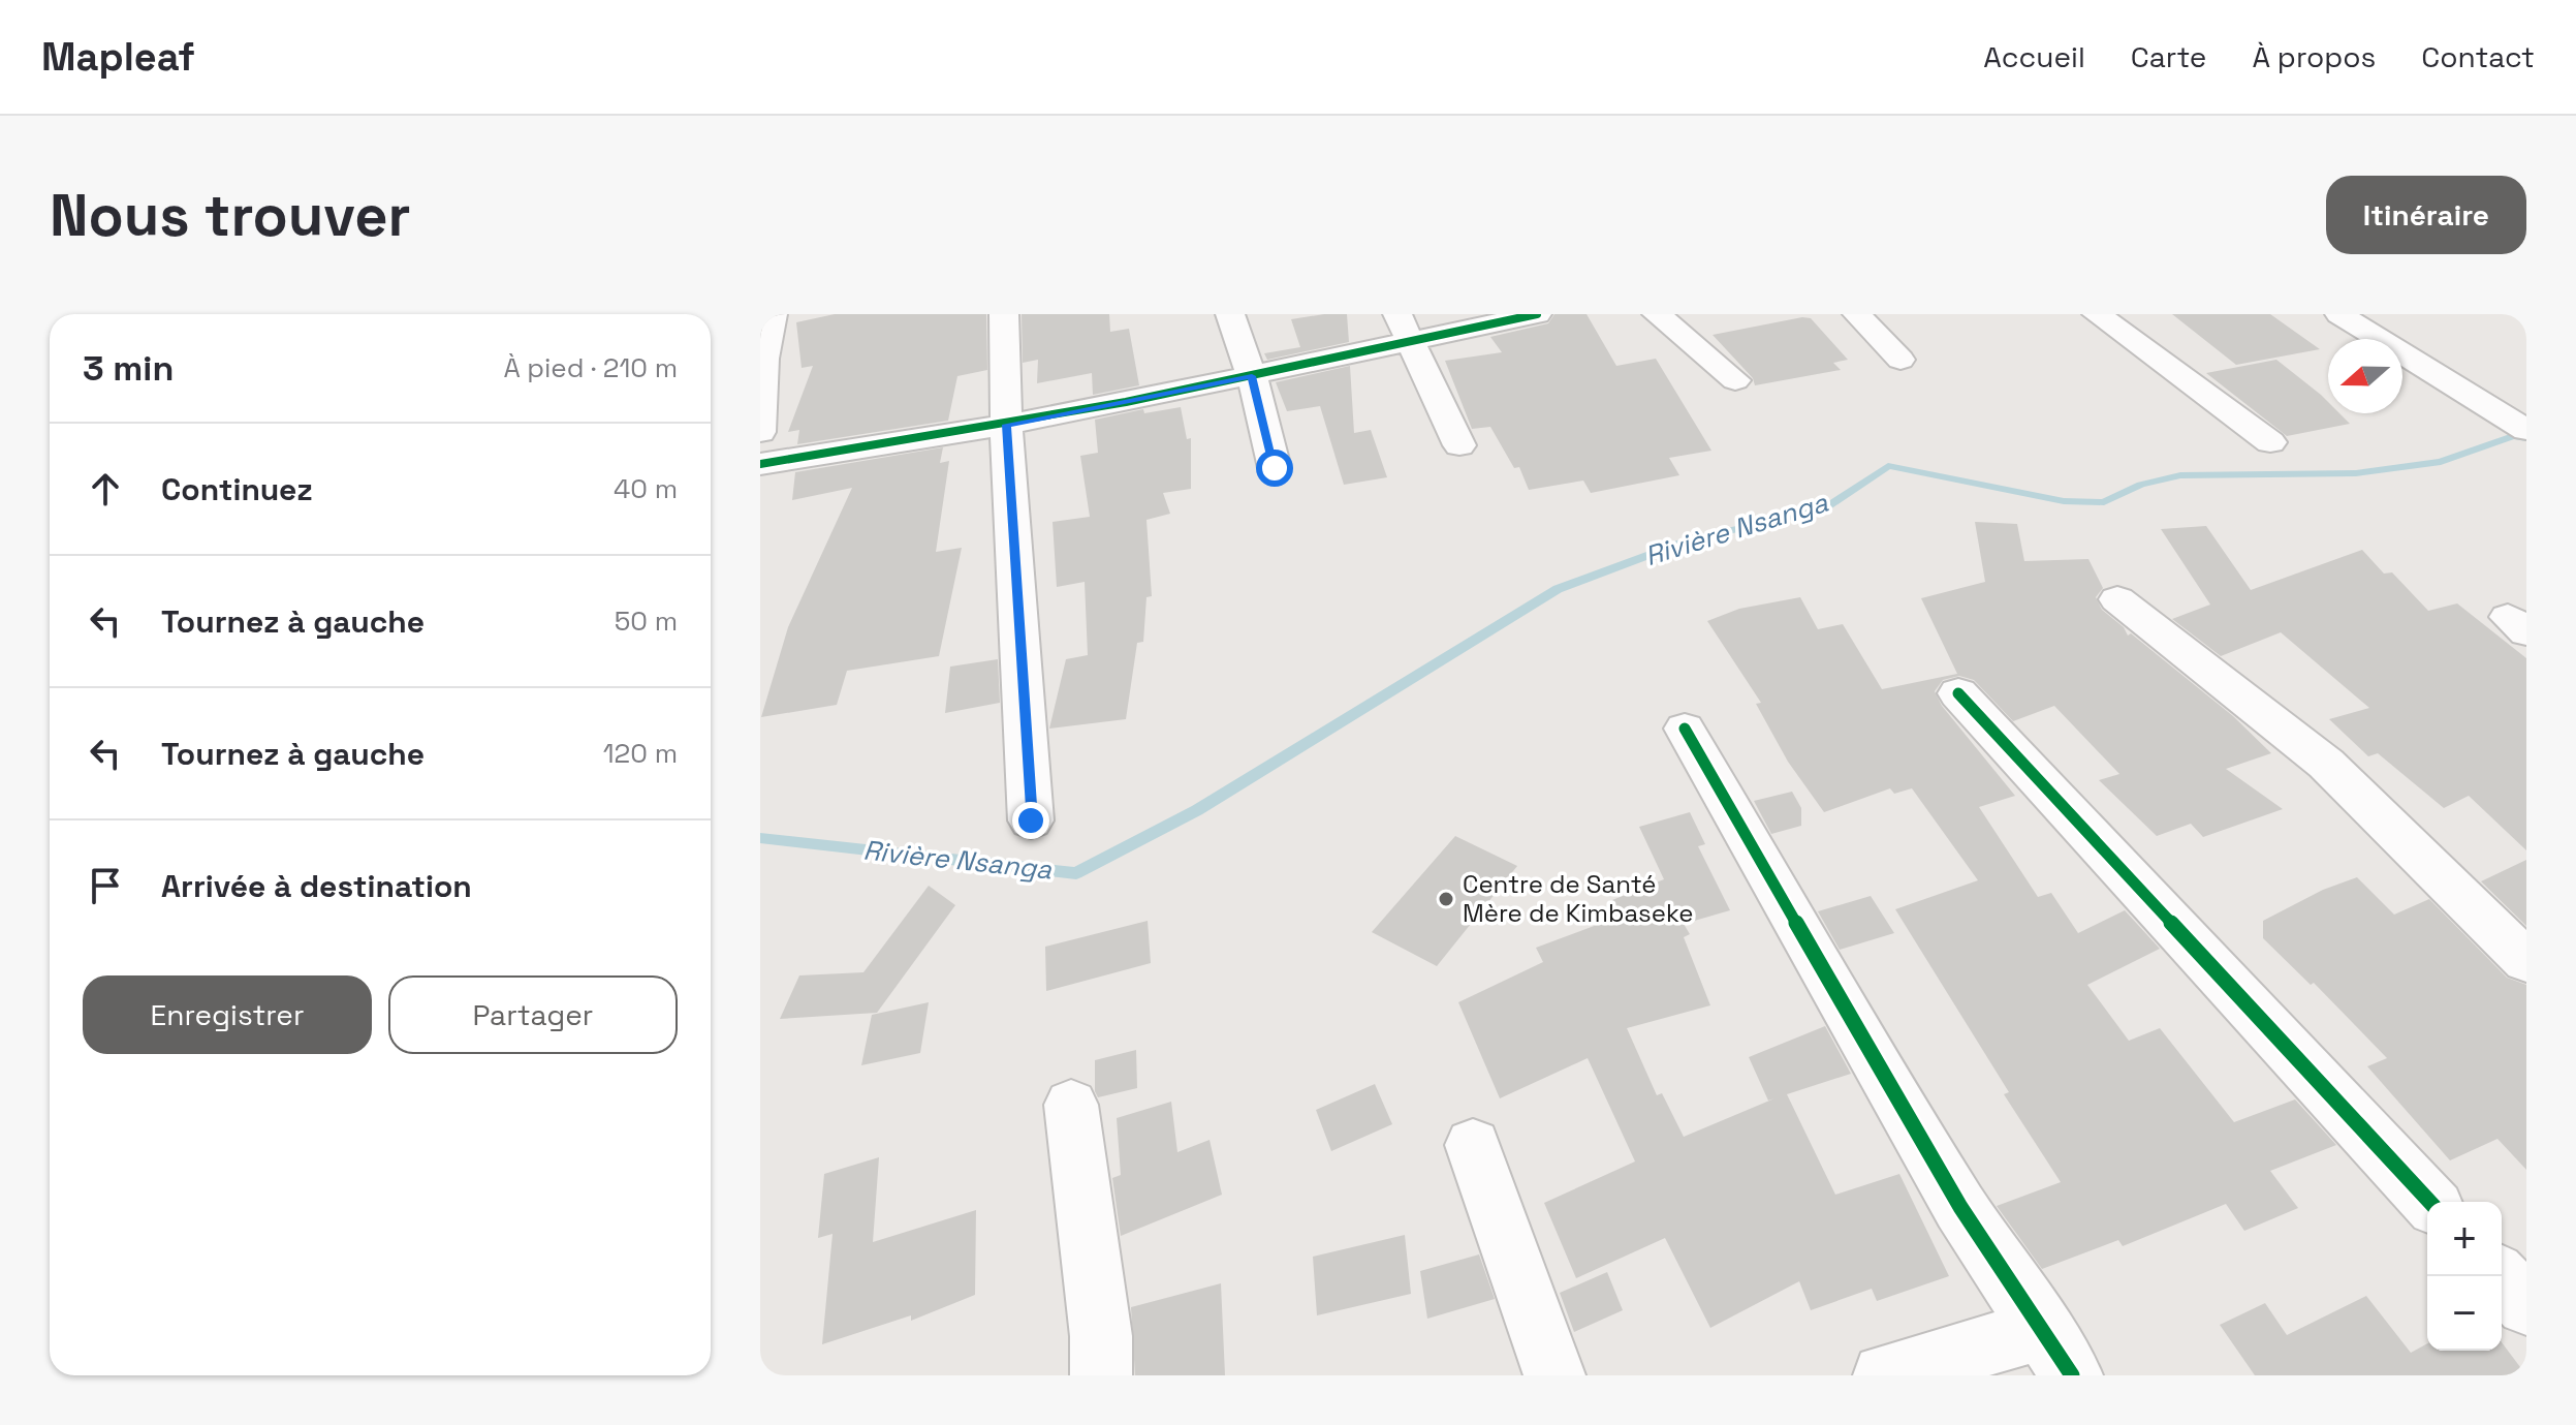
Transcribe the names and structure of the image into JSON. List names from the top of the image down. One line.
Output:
{"water":["Rivière Nsanga"],"places":["Centre de Santé Mère de Kimbaseke"],"north":"left","page":{"header":"Mapleaf","nav":["Accueil","Carte","À propos","Contact"],"buttons":["Itinéraire",["Enregistrer","Partager"]],"title":"Nous trouver","heading":["3 min","À pied · 210 m"],"list":[["Continuez","40 m"],["Tournez à gauche","50 m"],["Tournez à gauche","120 m"],"Arrivée à destination"],"map_buttons":["+","−"]}}
